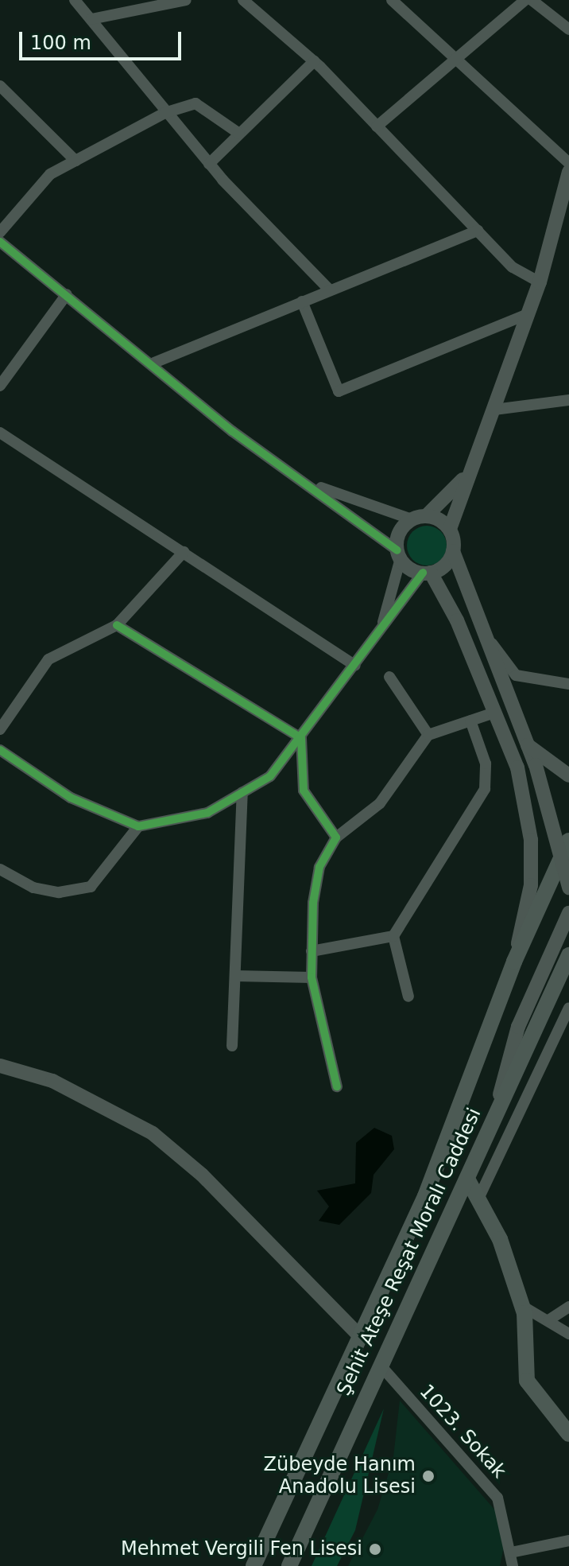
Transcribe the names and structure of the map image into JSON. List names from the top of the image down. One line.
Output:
{"streets":{"main road":["Şehit Ateşe Reşat Moralı Caddesi"],"street":["1023. Sokak"]},"crossings":[["Şehit Ateşe Reşat Moralı Caddesi","1023. Sokak"]],"places":["Zübeyde Hanım Anadolu Lisesi","Mehmet Vergili Fen Lisesi"],"scale_bar":"100 m"}
